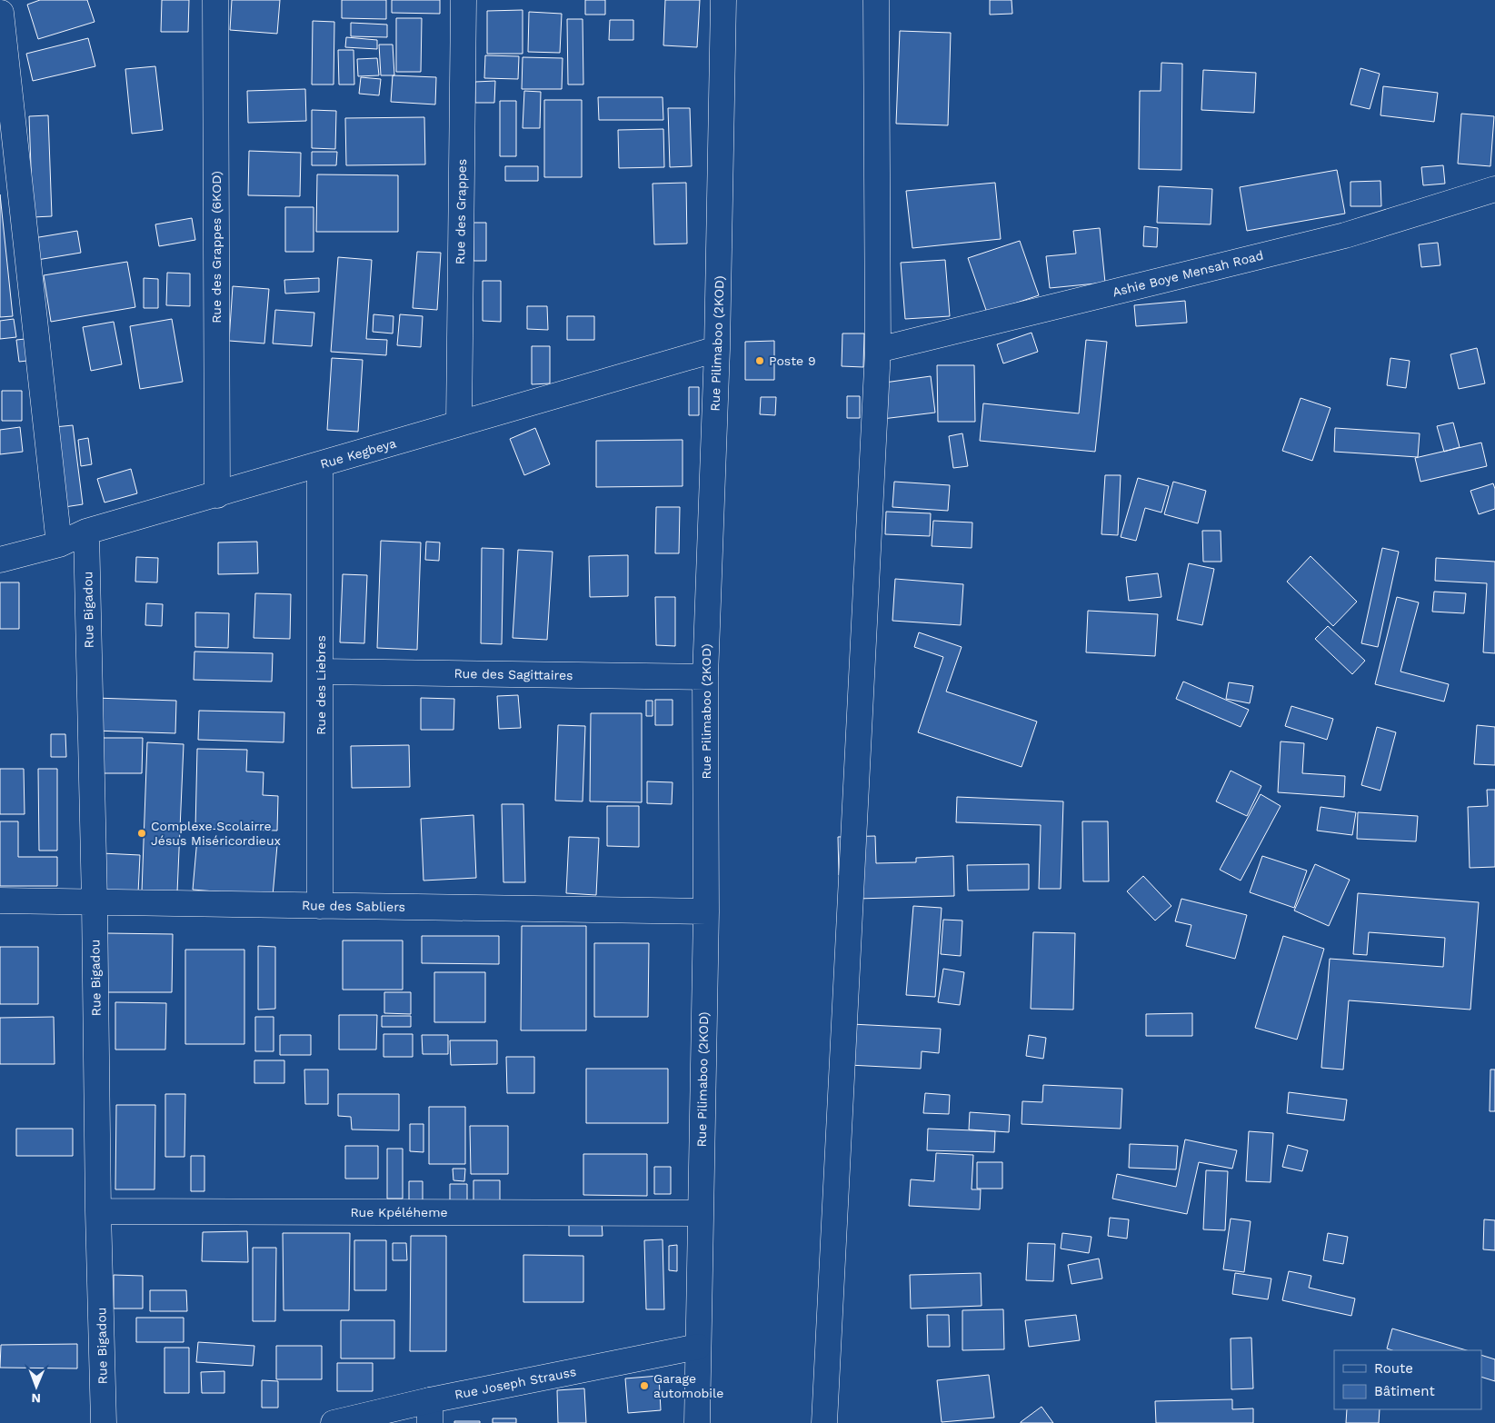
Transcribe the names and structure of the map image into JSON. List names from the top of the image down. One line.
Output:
{"streets":{"street":["Rue des Grappes","Rue des Grappes (6KOD)","Ashie Boye Mensah Road","Rue Pilimaboo (2KOD)","Rue Kegbeya","Rue Bigadou","Rue des Sagittaires","Rue des Liebres","Rue des Sabliers","Rue Kpéléheme","Rue Joseph Strauss"]},"crossings":[["Rue des Grappes","Rue Kegbeya"],["Rue des Grappes (6KOD)","Rue Kegbeya"],["Rue Pilimaboo (2KOD)","Rue Kegbeya"],["Rue Pilimaboo (2KOD)","Rue des Sagittaires"],["Rue Pilimaboo (2KOD)","Rue des Sabliers"],["Rue Pilimaboo (2KOD)","Rue Kpéléheme"],["Rue Pilimaboo (2KOD)","Rue Joseph Strauss"],["Rue Kegbeya","Rue Bigadou"],["Rue Kegbeya","Rue des Liebres"],["Rue Bigadou","Rue des Sabliers"],["Rue Bigadou","Rue Kpéléheme"],["Rue des Sagittaires","Rue des Liebres"],["Rue des Liebres","Rue des Sabliers"]],"places":["Poste 9","Complexe Scolairre Jésus Miséricordieux","Garage automobile"],"legend":["Route","Bâtiment"],"north":"bottom"}
